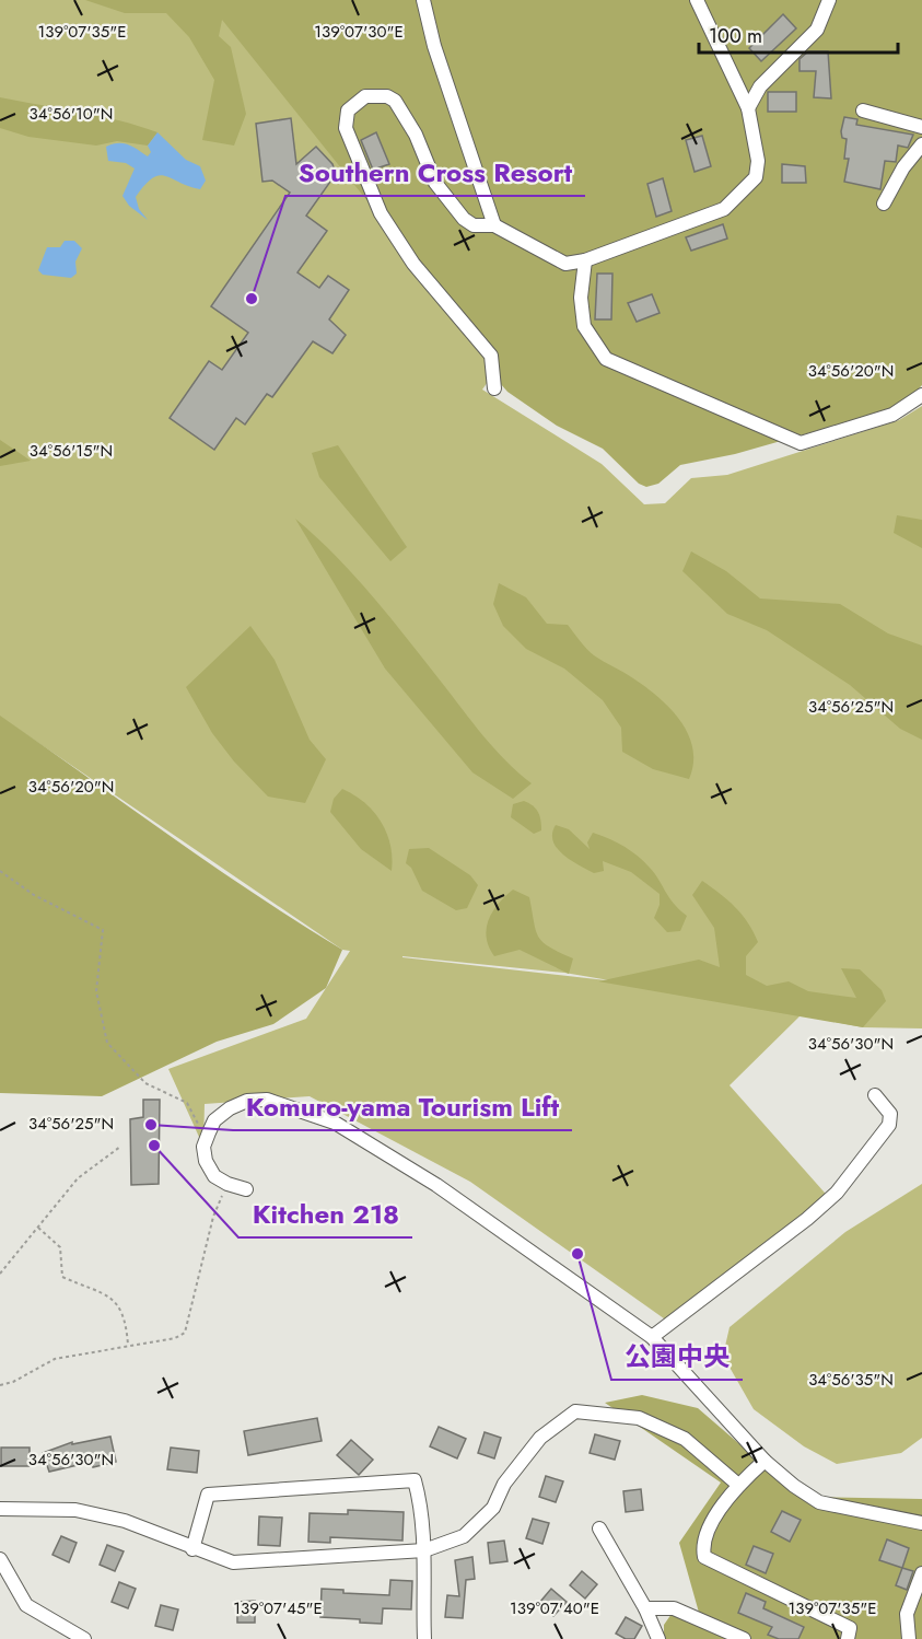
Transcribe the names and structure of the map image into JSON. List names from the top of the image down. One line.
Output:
{"places":["Southern Cross Resort","Komuro-yama Tourism Lift","Kitchen 218","公園中央"],"scale_bar":"100 m","coordinates":["139°07'35\"E","139°07'30\"E","34°56'10\"N","34°56'20\"N","34°56'15\"N","34°56'25\"N","34°56'30\"N","34°56'35\"N","139°07'45\"E","139°07'40\"E"]}
